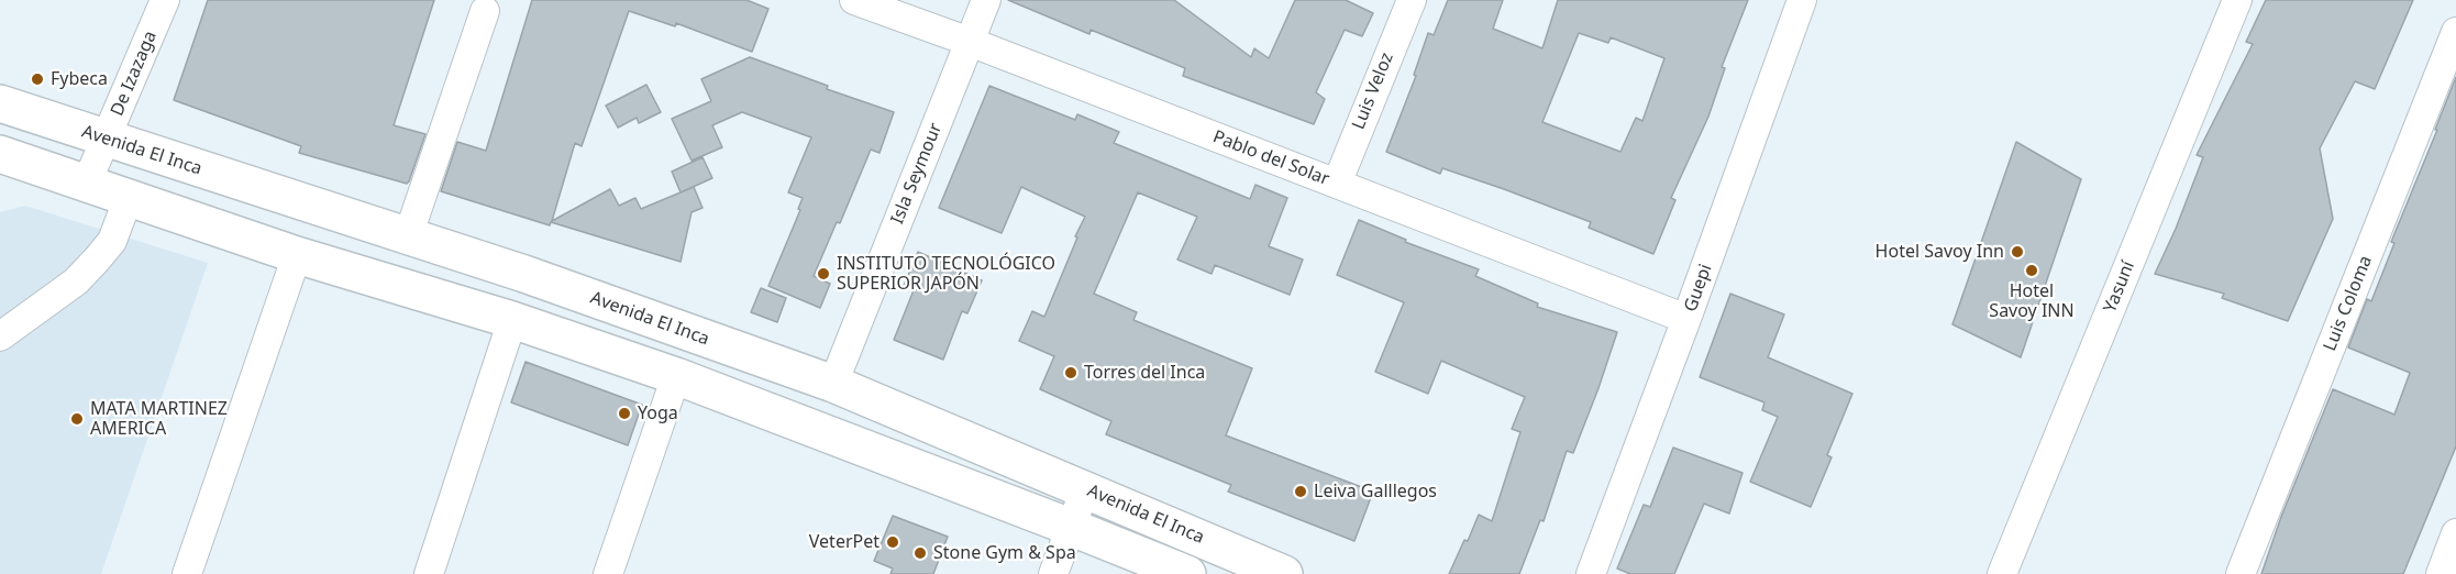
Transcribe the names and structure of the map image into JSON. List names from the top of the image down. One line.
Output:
{"streets":{"main road":["Avenida El Inca"],"street":["De Izazaga","Luis Veloz","Pablo del Solar","Isla Seymour","Yasuní","Guepi","Luis Coloma"]},"crossings":[["De Izazaga","Avenida El Inca"],["Luis Veloz","Pablo del Solar"],["Avenida El Inca","Isla Seymour"],["Pablo del Solar","Isla Seymour"],["Pablo del Solar","Guepi"]],"places":["Fybeca","Hotel Savoy Inn","Hotel Savoy INN","INSTITUTO TECNOLÓGICO SUPERIOR JAPÓN","Torres del Inca","Yoga","MATA MARTINEZ AMERICA","Leiva Galllegos","VeterPet","Stone Gym & Spa"]}
